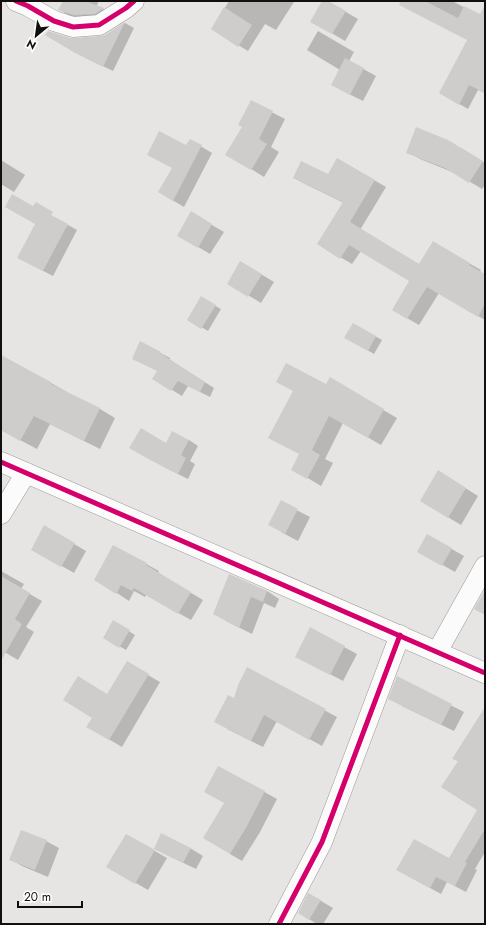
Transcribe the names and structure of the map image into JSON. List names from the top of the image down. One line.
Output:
{"scale_bar":"20 m","north":"bottom left"}
